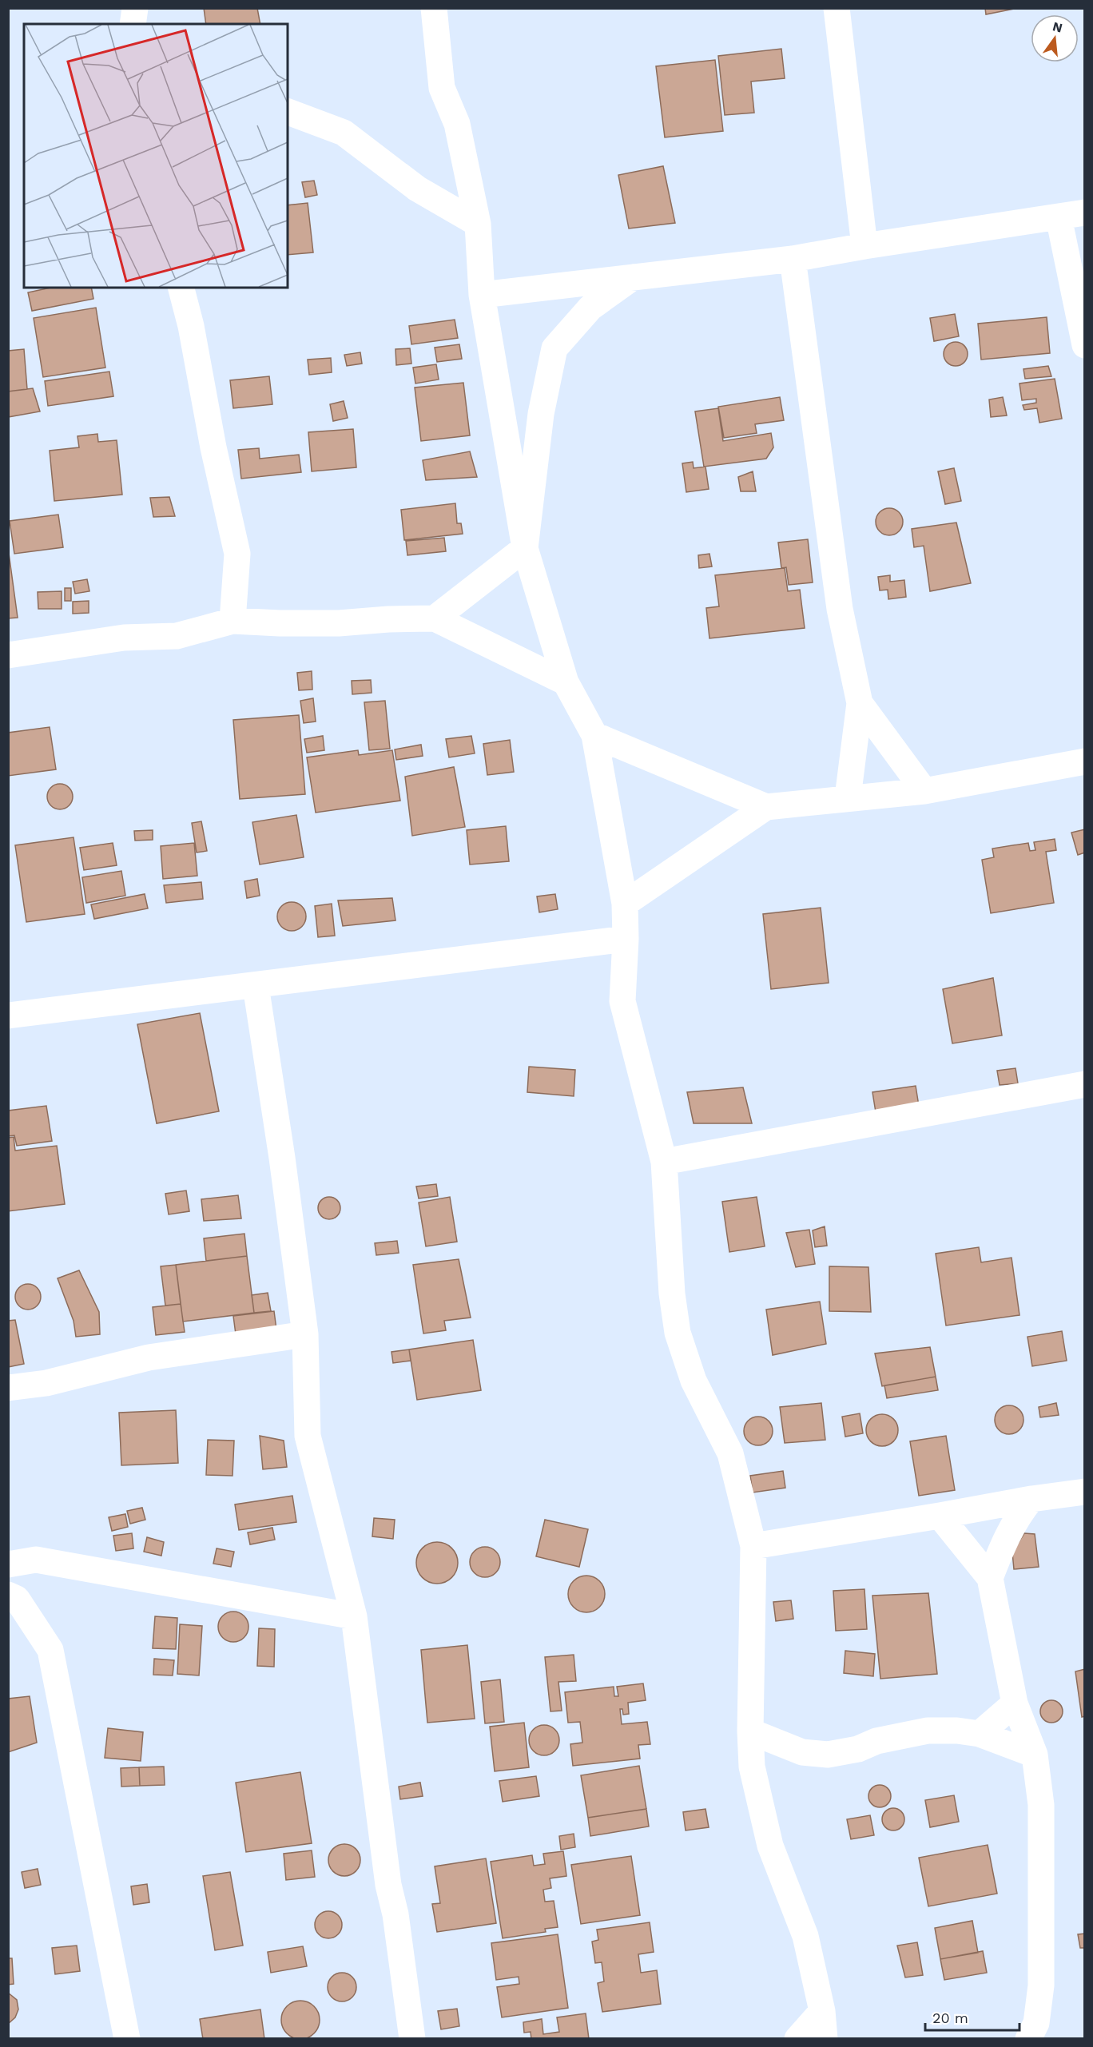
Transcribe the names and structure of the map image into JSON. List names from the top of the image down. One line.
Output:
{"scale_bar":"20 m","north":"top"}
